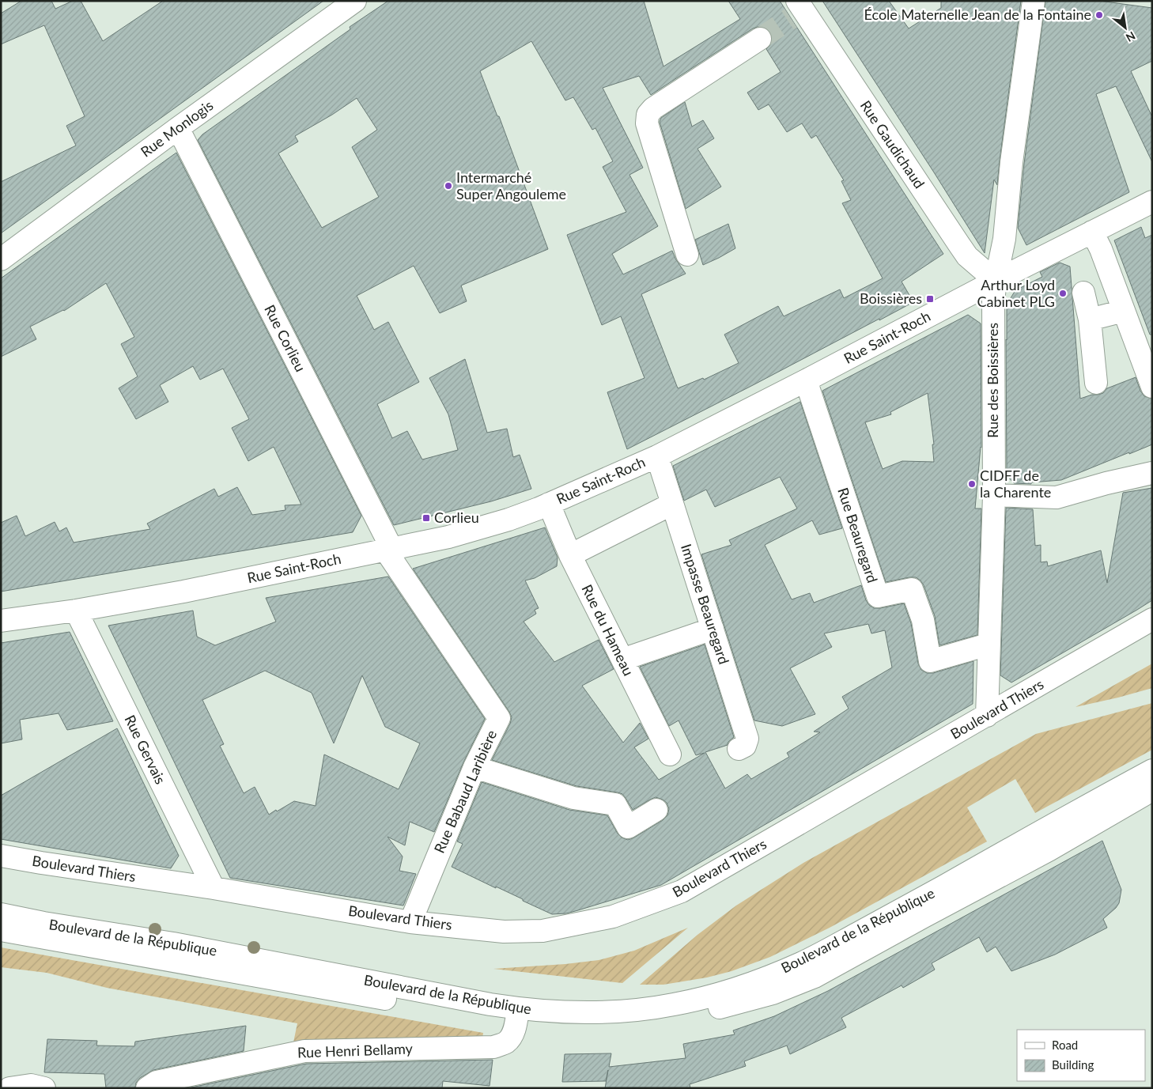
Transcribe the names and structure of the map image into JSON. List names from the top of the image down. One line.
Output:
{"streets":{"street":["Rue Monlogis","Rue Gaudichaud","Rue Saint-Roch","Rue Corlieu","Rue des Boissières","Rue Beauregard","Impasse Beauregard","Rue du Hameau","Boulevard Thiers","Rue Gervais","Rue Babaud Laribière","Boulevard de la République","Rue Henri Bellamy"]},"crossings":[["Rue Monlogis","Rue Corlieu"],["Rue Gaudichaud","Rue Saint-Roch"],["Rue Gaudichaud","Rue des Boissières"],["Rue Saint-Roch","Rue Corlieu"],["Rue Saint-Roch","Rue des Boissières"],["Rue Saint-Roch","Rue Beauregard"],["Rue Saint-Roch","Impasse Beauregard"],["Rue Saint-Roch","Rue du Hameau"],["Rue Saint-Roch","Rue Gervais"],["Rue Saint-Roch","Rue Babaud Laribière"],["Rue Corlieu","Rue Babaud Laribière"],["Rue des Boissières","Rue Beauregard"],["Rue des Boissières","Boulevard Thiers"],["Boulevard Thiers","Rue Gervais"],["Boulevard Thiers","Rue Babaud Laribière"],["Boulevard de la République","Rue Henri Bellamy"]],"places":{"other":["École Maternelle Jean de la Fontaine","Intermarché Super Angouleme","Arthur Loyd Cabinet PLG","CIDFF de la Charente"],"transit":["Boissières","Corlieu"]},"legend":["Road","Building"],"north":"bottom right"}
